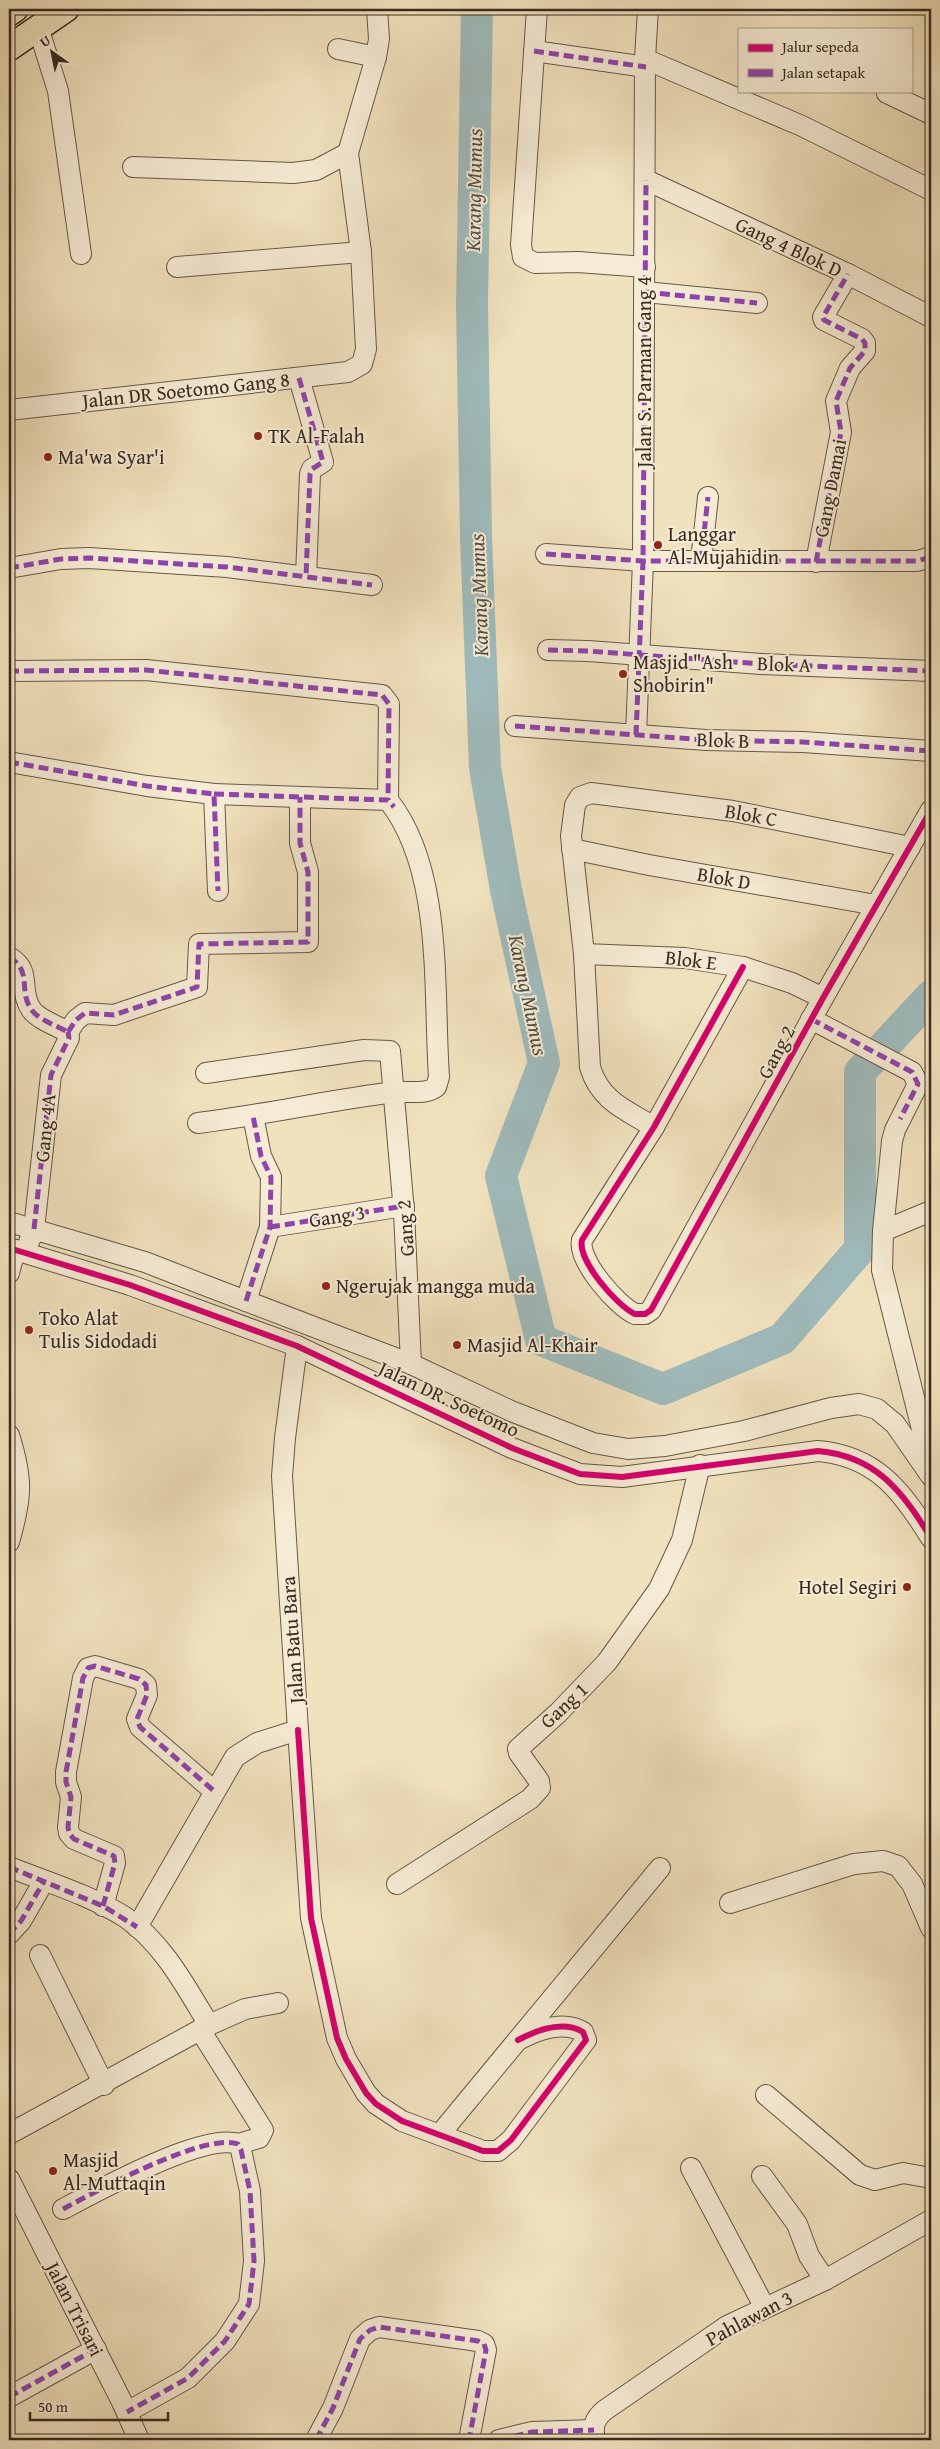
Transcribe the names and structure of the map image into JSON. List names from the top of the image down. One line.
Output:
{"streets":{"street":["Gang 4 Blok D","Jalan S. Parman Gang 4","Jalan DR Soetomo Gang 8","Gang Damai","Blok A","Blok B","Blok C","Blok D","Blok E","Gang 2","Gang 4A","Gang 3","Jalan DR. Soetomo","Jalan Batu Bara","Gang 1","Jalan Trisari","Pahlawan 3"]},"crossings":[["Gang 4 Blok D","Jalan S. Parman Gang 4"],["Gang 4 Blok D","Gang Damai"],["Jalan S. Parman Gang 4","Blok A"],["Jalan S. Parman Gang 4","Blok B"],["Blok C","Blok D"],["Blok C","Gang 2"],["Blok D","Gang 2"],["Blok E","Gang 2"],["Gang 2","Gang 3"],["Gang 2","Jalan DR. Soetomo"],["Gang 4A","Jalan DR. Soetomo"],["Jalan DR. Soetomo","Jalan Batu Bara"],["Jalan DR. Soetomo","Gang 1"]],"water":["Karang Mumus"],"places":["TK Al-Falah","Ma'wa Syar'i","Langgar Al-Mujahidin","Masjid \"Ash Shobirin\"","Ngerujak mangga muda","Toko Alat Tulis Sidodadi","Masjid Al-Khair","Hotel Segiri","Masjid Al-Muttaqin"],"legend":["Jalur sepeda","Jalan setapak"],"scale_bar":"50 m","north":"top left"}
